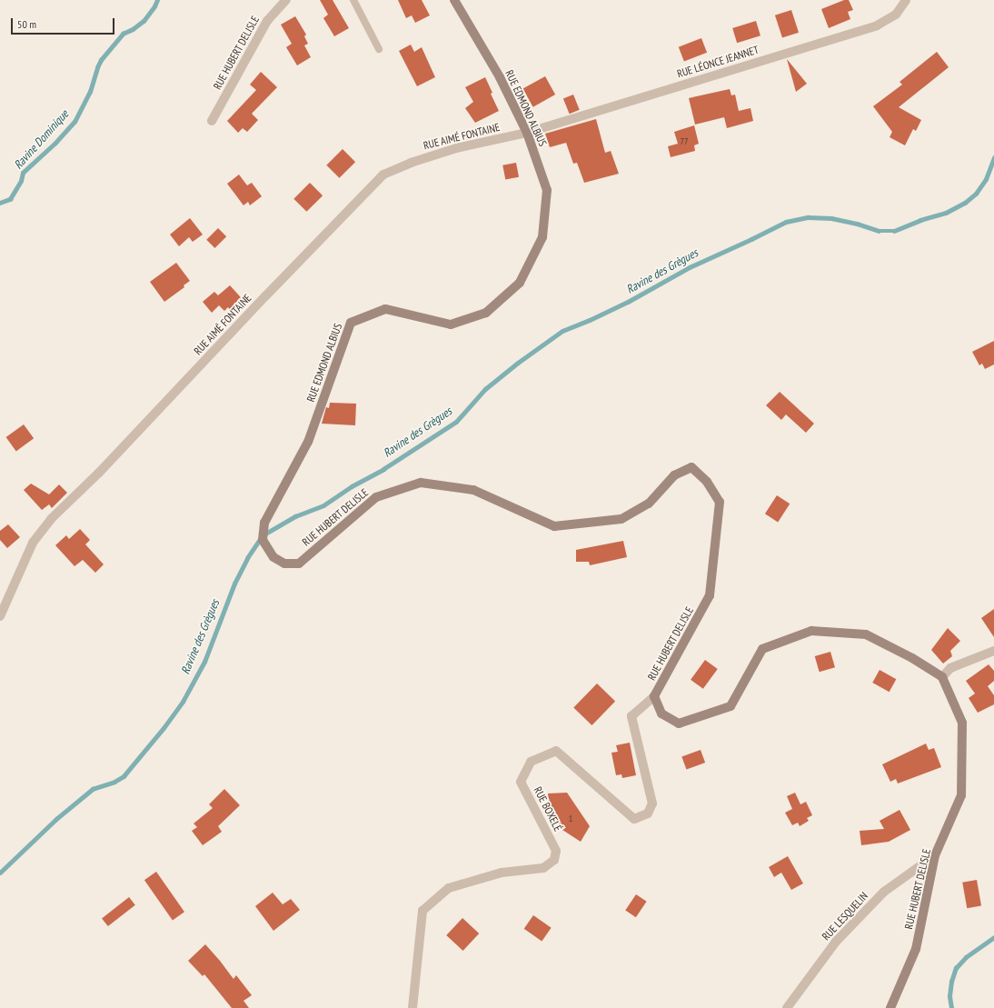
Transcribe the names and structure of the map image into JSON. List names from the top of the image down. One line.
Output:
{"streets":{"main road":["RUE HUBERT DELISLE","RUE EDMOND ALBIUS"],"street":["RUE LÉONCE JEANNET","RUE AIMÉ FONTAINE","RUE BOXELÉ","RUE LESQUELIN"]},"crossings":[["RUE HUBERT DELISLE","RUE EDMOND ALBIUS"],["RUE HUBERT DELISLE","RUE BOXELÉ"],["RUE HUBERT DELISLE","RUE LESQUELIN"],["RUE LÉONCE JEANNET","RUE EDMOND ALBIUS"],["RUE LÉONCE JEANNET","RUE AIMÉ FONTAINE"],["RUE EDMOND ALBIUS","RUE AIMÉ FONTAINE"]],"water":["Ravine Dominique","Ravine des Grègues"],"house_numbers":["77","1"],"scale_bar":"50 m"}
